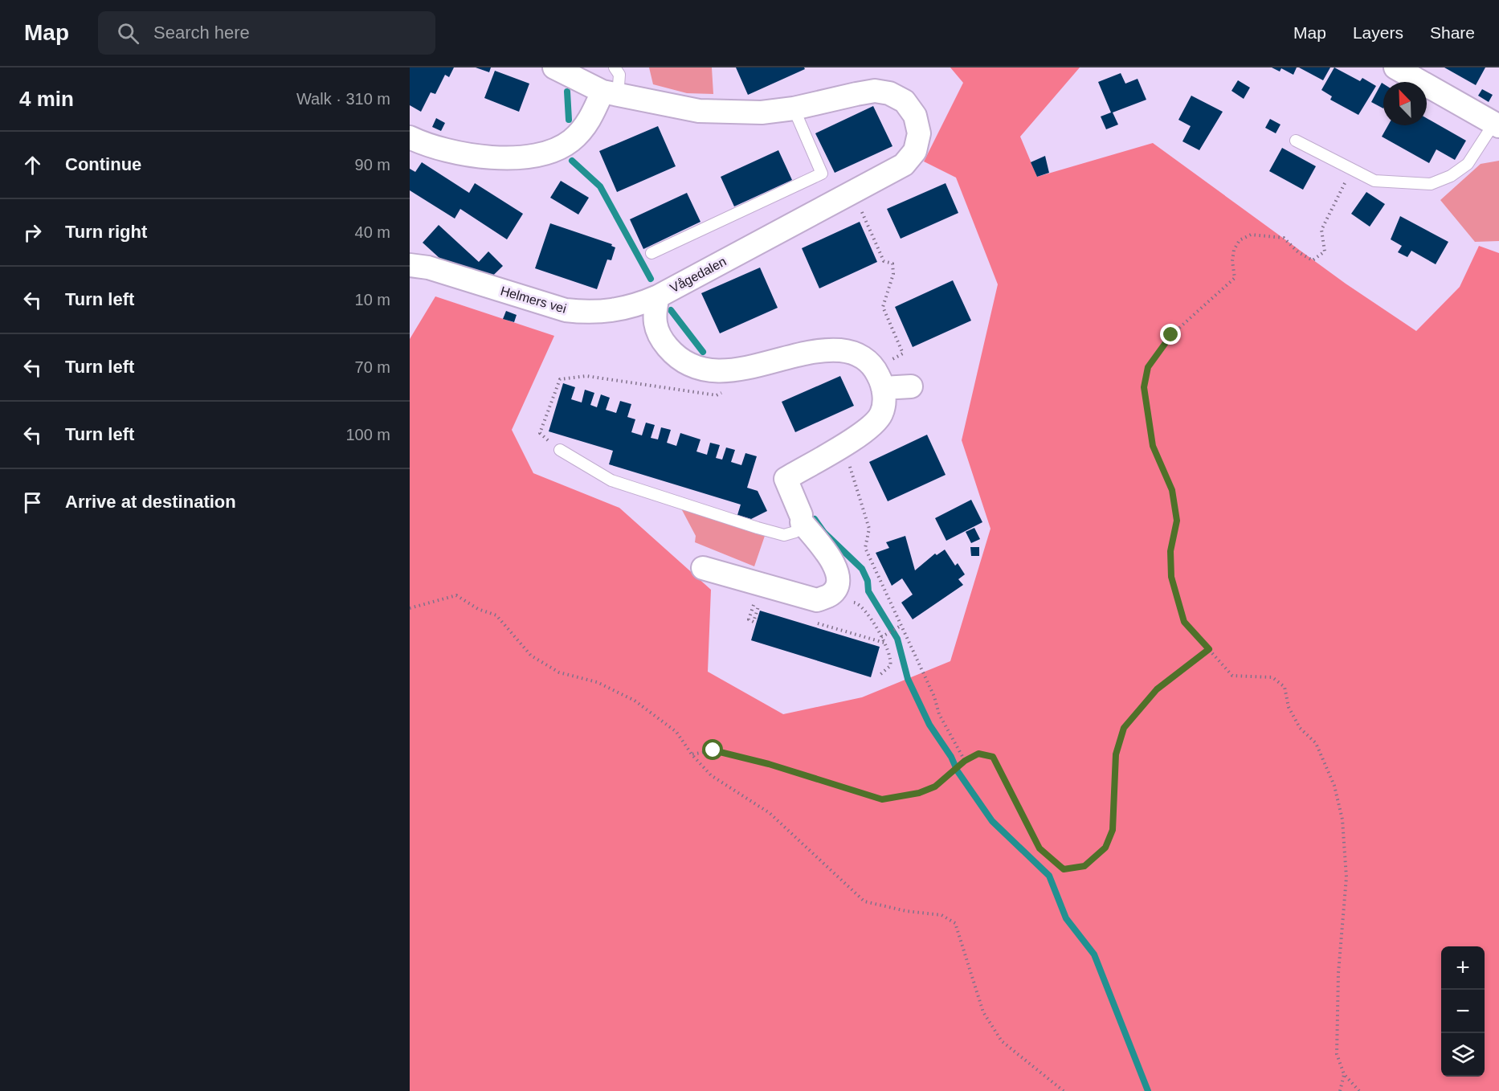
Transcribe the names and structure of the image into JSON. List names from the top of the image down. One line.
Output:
{"streets":{"street":["Vågedalen","Helmers vei"]},"crossings":[["Vågedalen","Helmers vei"]],"north":"top left","page":{"header":"Map","search":"Search here","nav":["Map","Layers","Share"],"heading":["4 min","Walk · 310 m"],"list":[["Continue","90 m"],["Turn right","40 m"],["Turn left","10 m"],["Turn left","70 m"],["Turn left","100 m"],"Arrive at destination"],"map_buttons":["+","−"]}}
